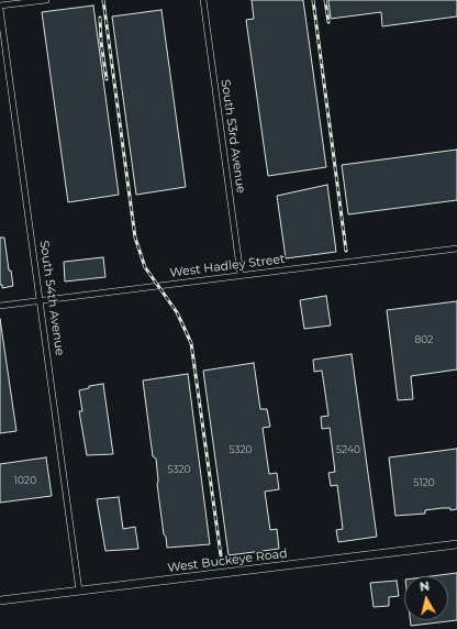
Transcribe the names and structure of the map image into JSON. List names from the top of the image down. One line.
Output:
{"streets":{"main road":["West Buckeye Road"],"street":["South 53rd Avenue","West Hadley Street","South 54th Avenue"]},"crossings":[["South 53rd Avenue","West Hadley Street"],["West Hadley Street","South 54th Avenue"],["South 54th Avenue","West Buckeye Road"]],"house_numbers":["802","5320","5240","5320","1020","5120"],"north":"top"}
